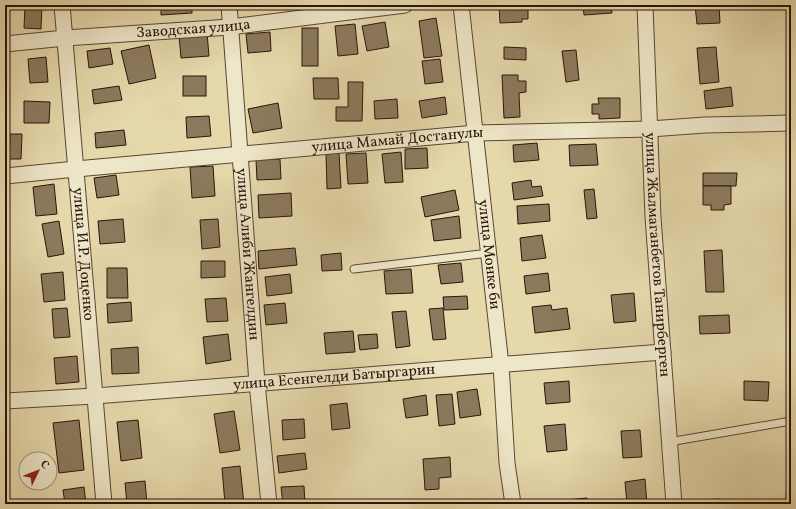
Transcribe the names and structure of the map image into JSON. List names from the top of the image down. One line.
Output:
{"streets":{"street":["Заводская улица","улица Мамай Достанулы","улица И.Р. Доценко","улица Монке би","улица Алиби Жангелдин","улица Жалмаганбетов Танирберген","улица Есенгелди Батыргарин"]},"crossings":[["Заводская улица","улица И.Р. Доценко"],["Заводская улица","улица Алиби Жангелдин"],["улица Мамай Достанулы","улица И.Р. Доценко"],["улица Мамай Достанулы","улица Монке би"],["улица Мамай Достанулы","улица Алиби Жангелдин"],["улица Мамай Достанулы","улица Жалмаганбетов Танирберген"],["улица И.Р. Доценко","улица Есенгелди Батыргарин"],["улица Монке би","улица Есенгелди Батыргарин"],["улица Алиби Жангелдин","улица Есенгелди Батыргарин"],["улица Жалмаганбетов Танирберген","улица Есенгелди Батыргарин"]],"north":"top right"}
